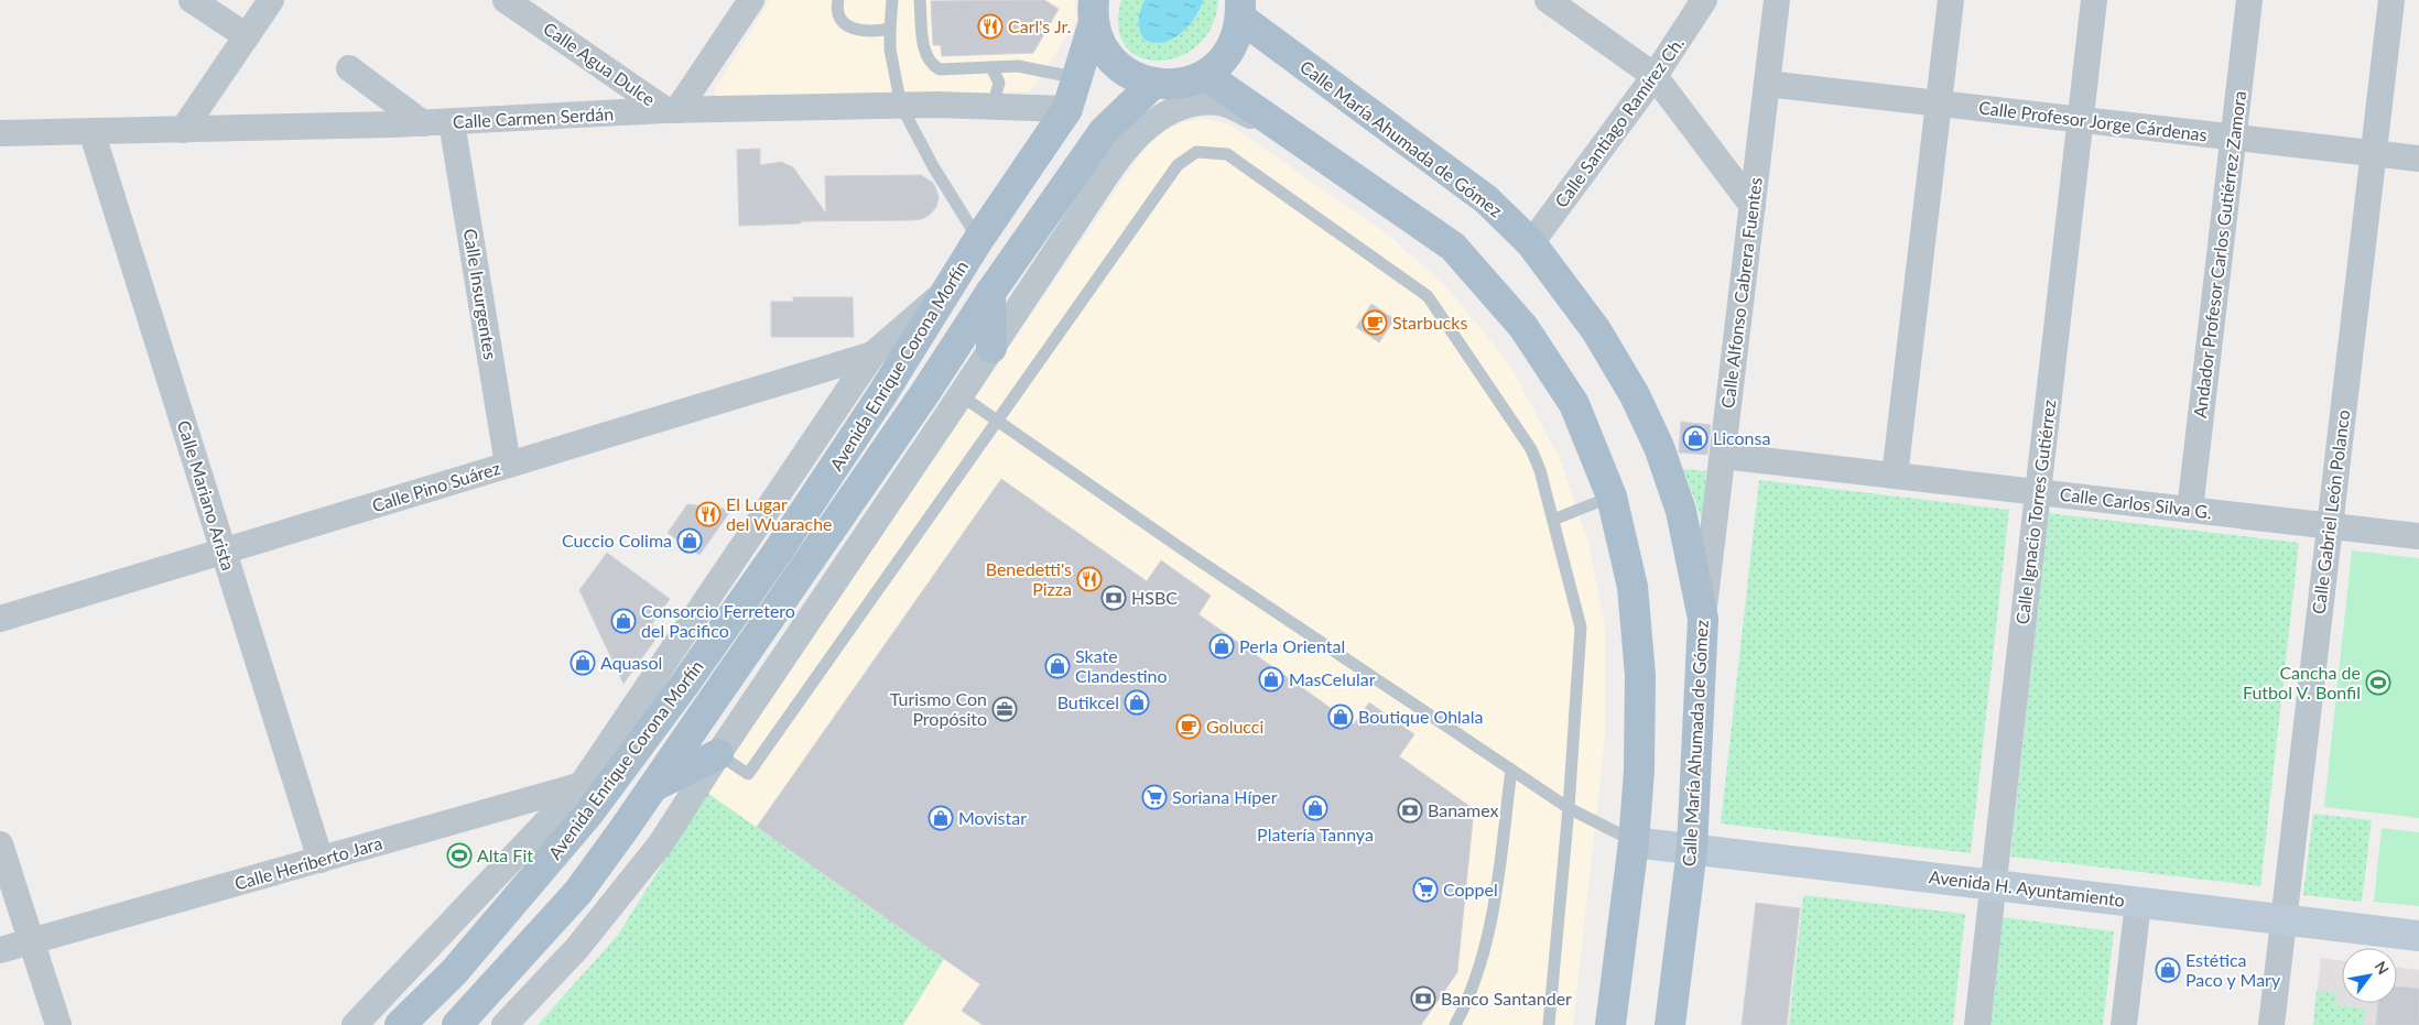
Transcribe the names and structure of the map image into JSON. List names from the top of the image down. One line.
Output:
{"streets":{"main road":["Calle María Ahumada de Gómez","Avenida Enrique Corona Morfín"],"street":["Calle Agua Dulce","Calle Carmen Serdán","Calle Profesor Jorge Cárdenas","Calle Santiago Ramírez Ch.","Andador Profesor Carlos Gutiérrez Zamora","Calle Alfonso Cabrera Fuentes","Calle Insurgentes","Calle Pino Suárez","Calle Mariano Arista","Calle Carlos Silva G.","Calle Ignacio Torres Gutiérrez","Calle Gabriel León Polanco","Calle Heriberto Jara","Avenida H. Ayuntamiento"]},"crossings":[["Calle Agua Dulce","Calle Carmen Serdán"],["Calle Carmen Serdán","Calle Insurgentes"],["Calle Carmen Serdán","Avenida Enrique Corona Morfín"],["Calle Carmen Serdán","Calle Mariano Arista"],["Calle Profesor Jorge Cárdenas","Andador Profesor Carlos Gutiérrez Zamora"],["Calle Profesor Jorge Cárdenas","Calle Alfonso Cabrera Fuentes"],["Calle Profesor Jorge Cárdenas","Calle Ignacio Torres Gutiérrez"],["Calle Profesor Jorge Cárdenas","Calle Gabriel León Polanco"],["Calle Santiago Ramírez Ch.","Calle María Ahumada de Gómez"],["Calle María Ahumada de Gómez","Calle Alfonso Cabrera Fuentes"],["Calle María Ahumada de Gómez","Avenida Enrique Corona Morfín"],["Calle María Ahumada de Gómez","Avenida H. Ayuntamiento"],["Andador Profesor Carlos Gutiérrez Zamora","Calle Carlos Silva G."],["Calle Alfonso Cabrera Fuentes","Calle Carlos Silva G."],["Calle Insurgentes","Calle Pino Suárez"],["Avenida Enrique Corona Morfín","Calle Heriberto Jara"],["Calle Pino Suárez","Calle Mariano Arista"],["Calle Mariano Arista","Calle Heriberto Jara"],["Calle Carlos Silva G.","Calle Ignacio Torres Gutiérrez"],["Calle Carlos Silva G.","Calle Gabriel León Polanco"],["Calle Ignacio Torres Gutiérrez","Avenida H. Ayuntamiento"],["Calle Gabriel León Polanco","Avenida H. Ayuntamiento"]],"places":{"restaurant":["Carl's Jr.","El Lugar del Wuarache","Benedetti's Pizza"],"cafe":["Starbucks","Golucci"],"shop":["Liconsa","Cuccio Colima","Consorcio Ferretero del Pacifico","Perla Oriental","Aquasol","Skate Clandestino","MasCelular","Butikcel","Boutique Ohlala","Platería Tannya","Movistar","Estética Paco y Mary"],"bank":["HSBC","Banamex","Banco Santander"],"sports":["Cancha de Futbol V. Bonfil","Alta Fit"],"office":["Turismo Con Propósito"],"supermarket":["Soriana Híper","Coppel"]},"north":"top right"}
